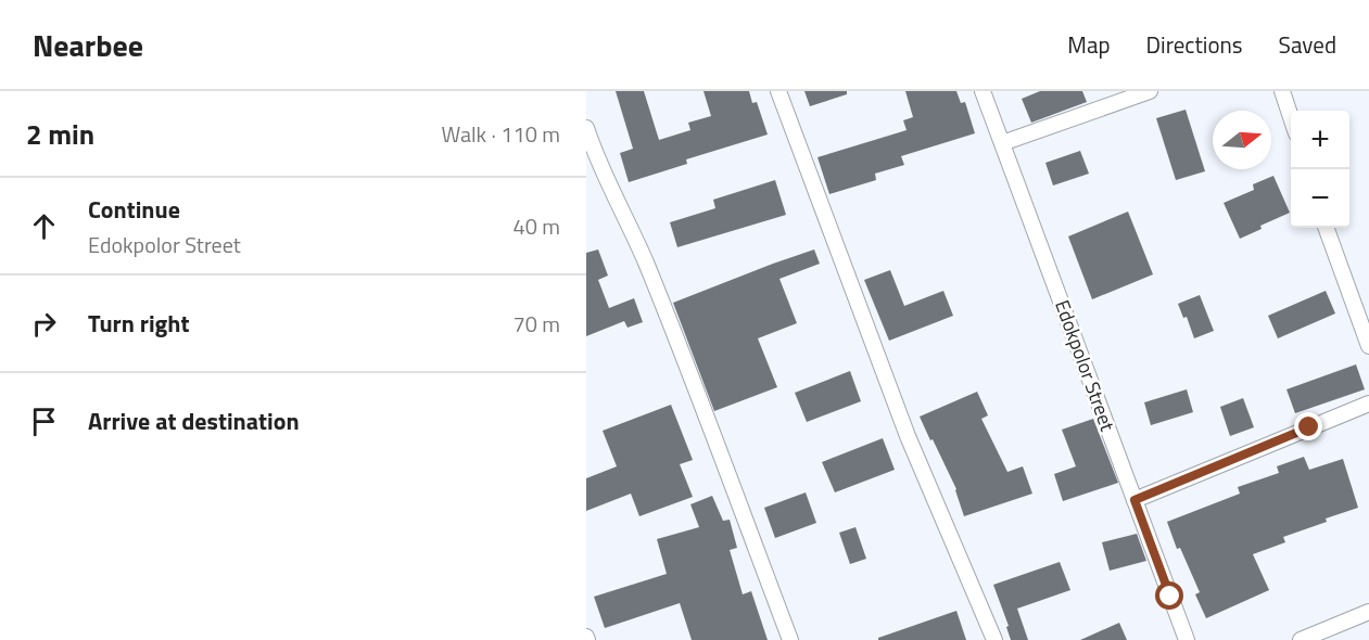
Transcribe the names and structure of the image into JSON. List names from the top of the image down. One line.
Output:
{"streets":{"street":["Edokpolor Street"]},"north":"right","page":{"header":"Nearbee","nav":["Map","Directions","Saved"],"heading":["2 min","Walk · 110 m"],"map_buttons":["+","−"],"list":[["Continue","Edokpolor Street","40 m"],["Turn right","70 m"],"Arrive at destination"]}}
